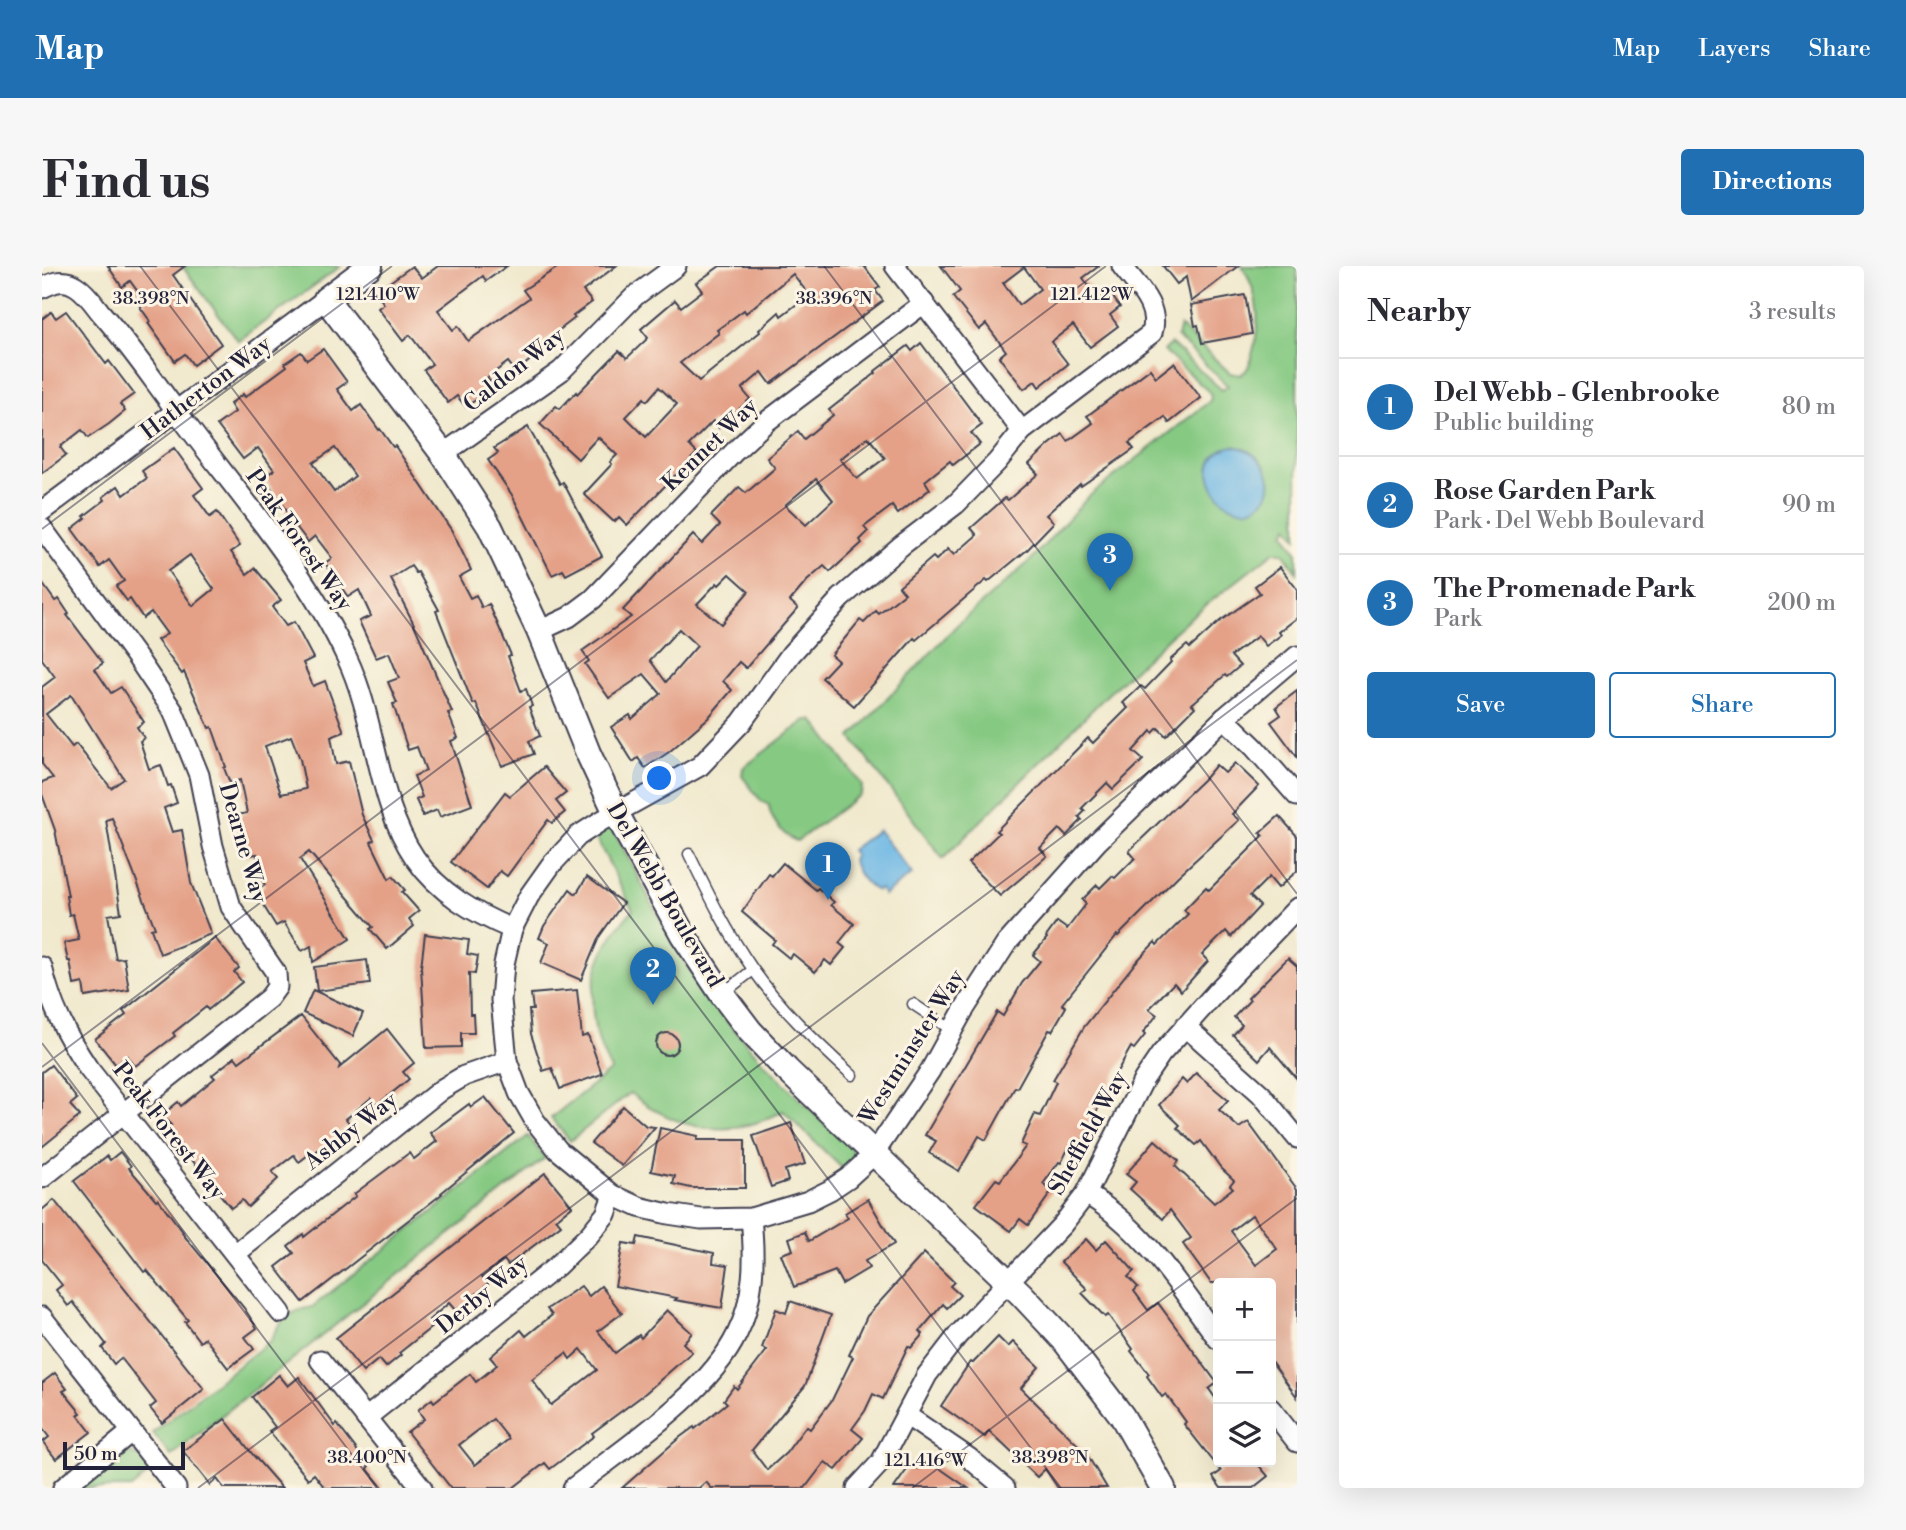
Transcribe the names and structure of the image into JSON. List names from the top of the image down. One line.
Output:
{"streets":{"street":["Caldon Way","Hatherton Way","Kennet Way","Peak Forest Way","Dearne Way","Del Webb Boulevard","Westminster Way","Ashby Way","Sheffield Way","Derby Way"]},"crossings":[["Caldon Way","Del Webb Boulevard"],["Hatherton Way","Peak Forest Way"],["Hatherton Way","Del Webb Boulevard"],["Kennet Way","Del Webb Boulevard"],["Peak Forest Way","Dearne Way"],["Peak Forest Way","Westminster Way"],["Peak Forest Way","Ashby Way"],["Del Webb Boulevard","Westminster Way"],["Del Webb Boulevard","Sheffield Way"],["Westminster Way","Ashby Way"],["Westminster Way","Derby Way"]],"scale_bar":"50 m","page":{"header":"Map","nav":["Map","Layers","Share"],"buttons":["Directions",["Save","Share"]],"title":"Find us","heading":["Nearby","3 results"],"list":[{"mark":"1","name":"Del Webb - Glenbrooke","note":"Public building","value":"80 m"},{"mark":"2","name":"Rose Garden Park","note":"Park · Del Webb Boulevard","value":"90 m"},{"mark":"3","name":"The Promenade Park","note":"Park","value":"200 m"}],"pins":["3","1","2"],"map_buttons":["+","−"],"scale":"50 m"},"coordinates":["121.410°W","121.412°W","38.398°N","38.396°N","38.400°N","121.416°W"]}
